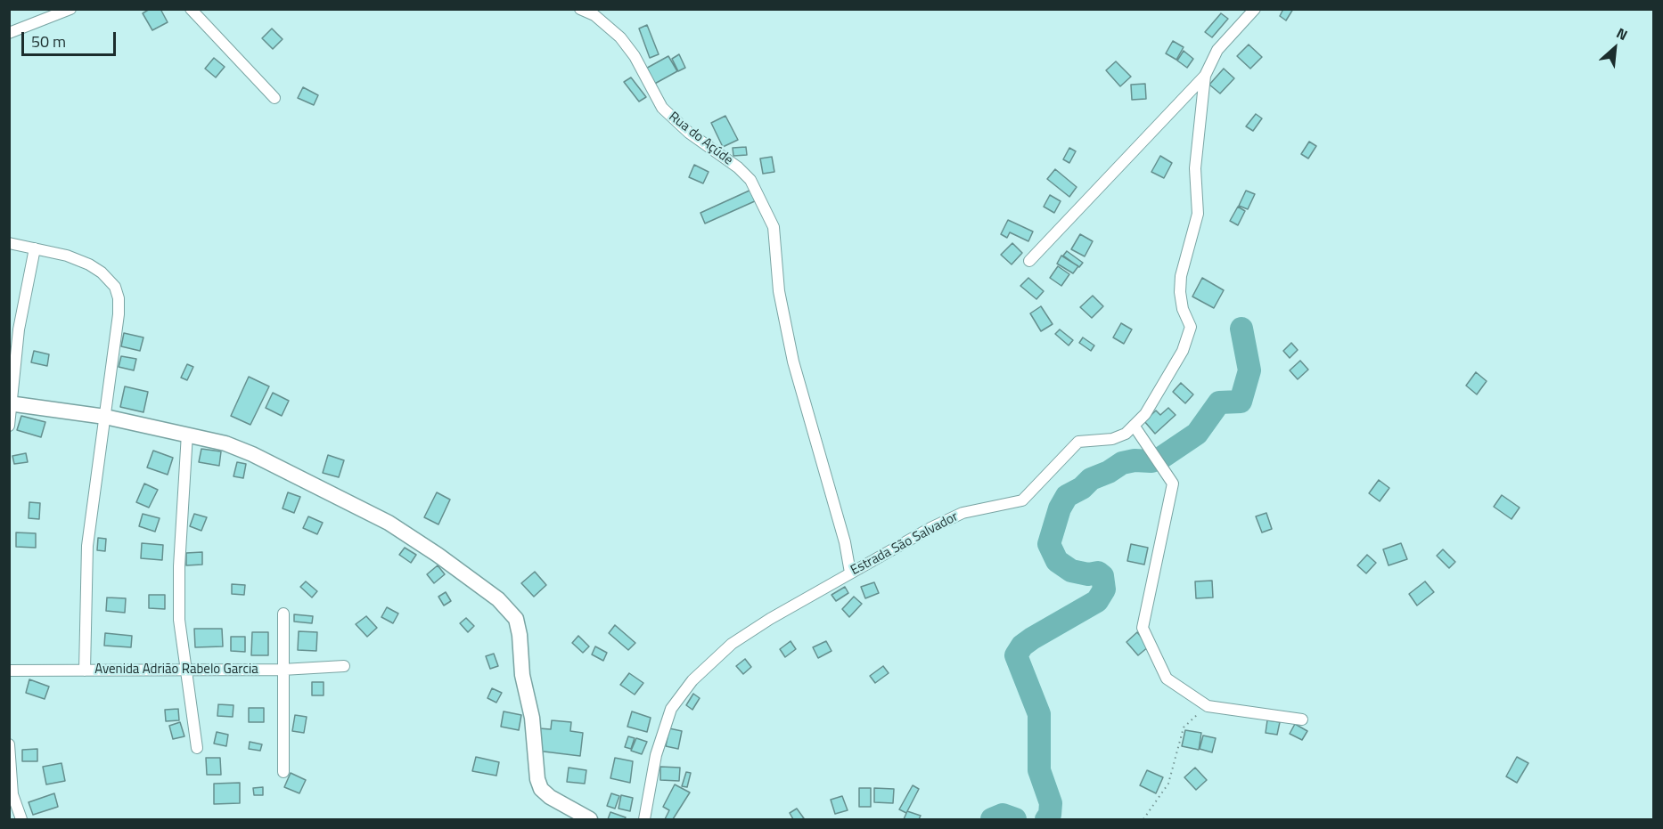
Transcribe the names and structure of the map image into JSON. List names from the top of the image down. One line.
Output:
{"streets":{"street":["Rua do Açúde","Estrada São Salvador","Avenida Adrião Rabelo Garcia"]},"crossings":[["Rua do Açúde","Estrada São Salvador"]],"scale_bar":"50 m","north":"top right"}
